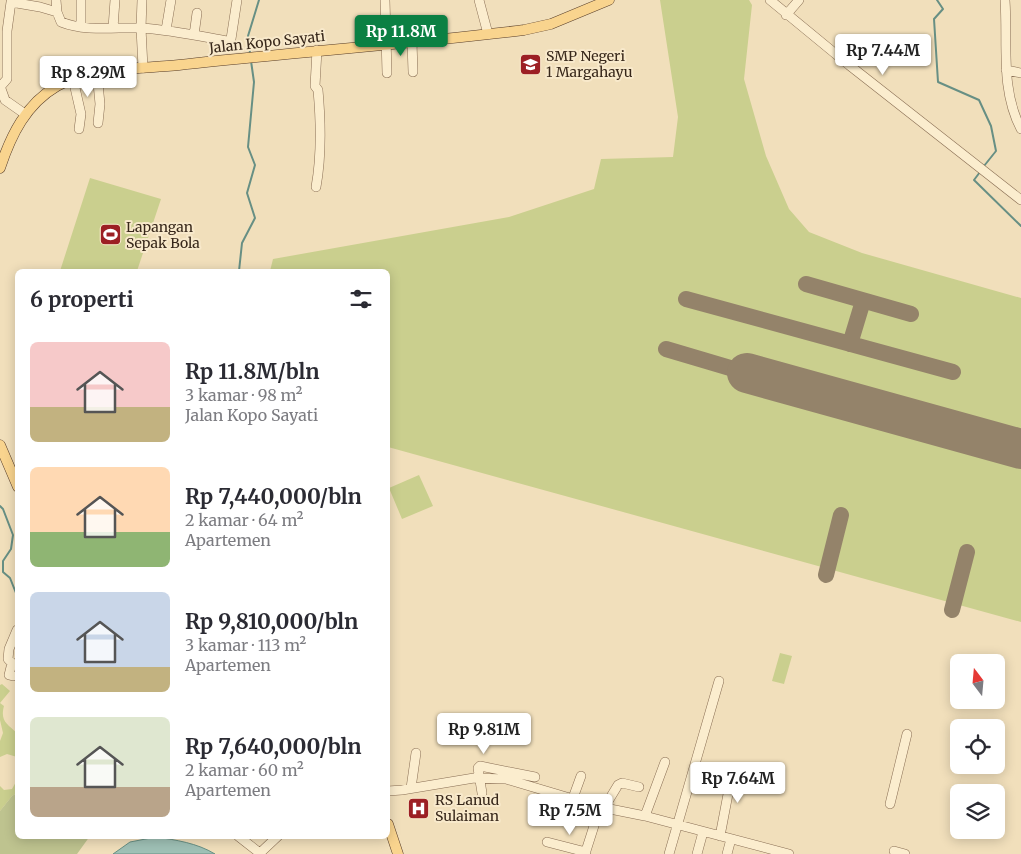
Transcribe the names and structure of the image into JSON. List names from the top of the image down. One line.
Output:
{"streets":{"main road":["Jalan Kopo Sayati"]},"places":{"school or university":["SMP Negeri 1 Margahayu"],"sports":["Lapangan Sepak Bola"],"hospital":["RS Lanud Sulaiman"]},"north":"top","page":{"price":["Rp 11.8M","Rp 7.44M","Rp 8.29M","Rp 9.81M","Rp 7.64M","Rp 7.5M"],"heading":"6 properti","list":[{"name":"Rp 11.8M/bln","note":"3 kamar · 98 m² · Jalan Kopo Sayati"},{"name":"Rp 7,440,000/bln","note":"2 kamar · 64 m² · Apartemen"},{"name":"Rp 9,810,000/bln","note":"3 kamar · 113 m² · Apartemen"},{"name":"Rp 7,640,000/bln","note":"2 kamar · 60 m² · Apartemen"}]}}
